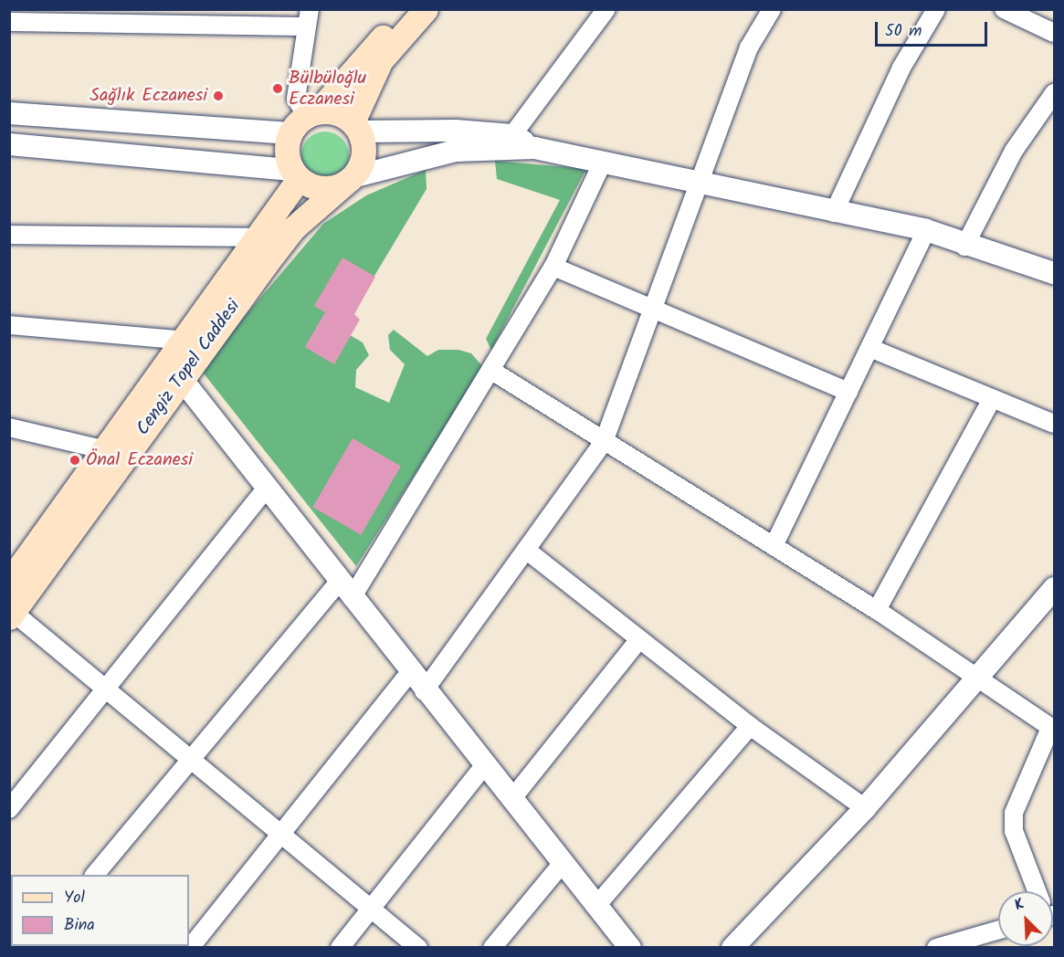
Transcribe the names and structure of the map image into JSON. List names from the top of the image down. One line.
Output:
{"streets":{"main road":["Cengiz Topel Caddesi"]},"places":["Bülbüloğlu Eczanesi","Sağlık Eczanesi","Önal Eczanesi"],"legend":["Yol","Bina"],"scale_bar":"50 m","north":"top left"}
